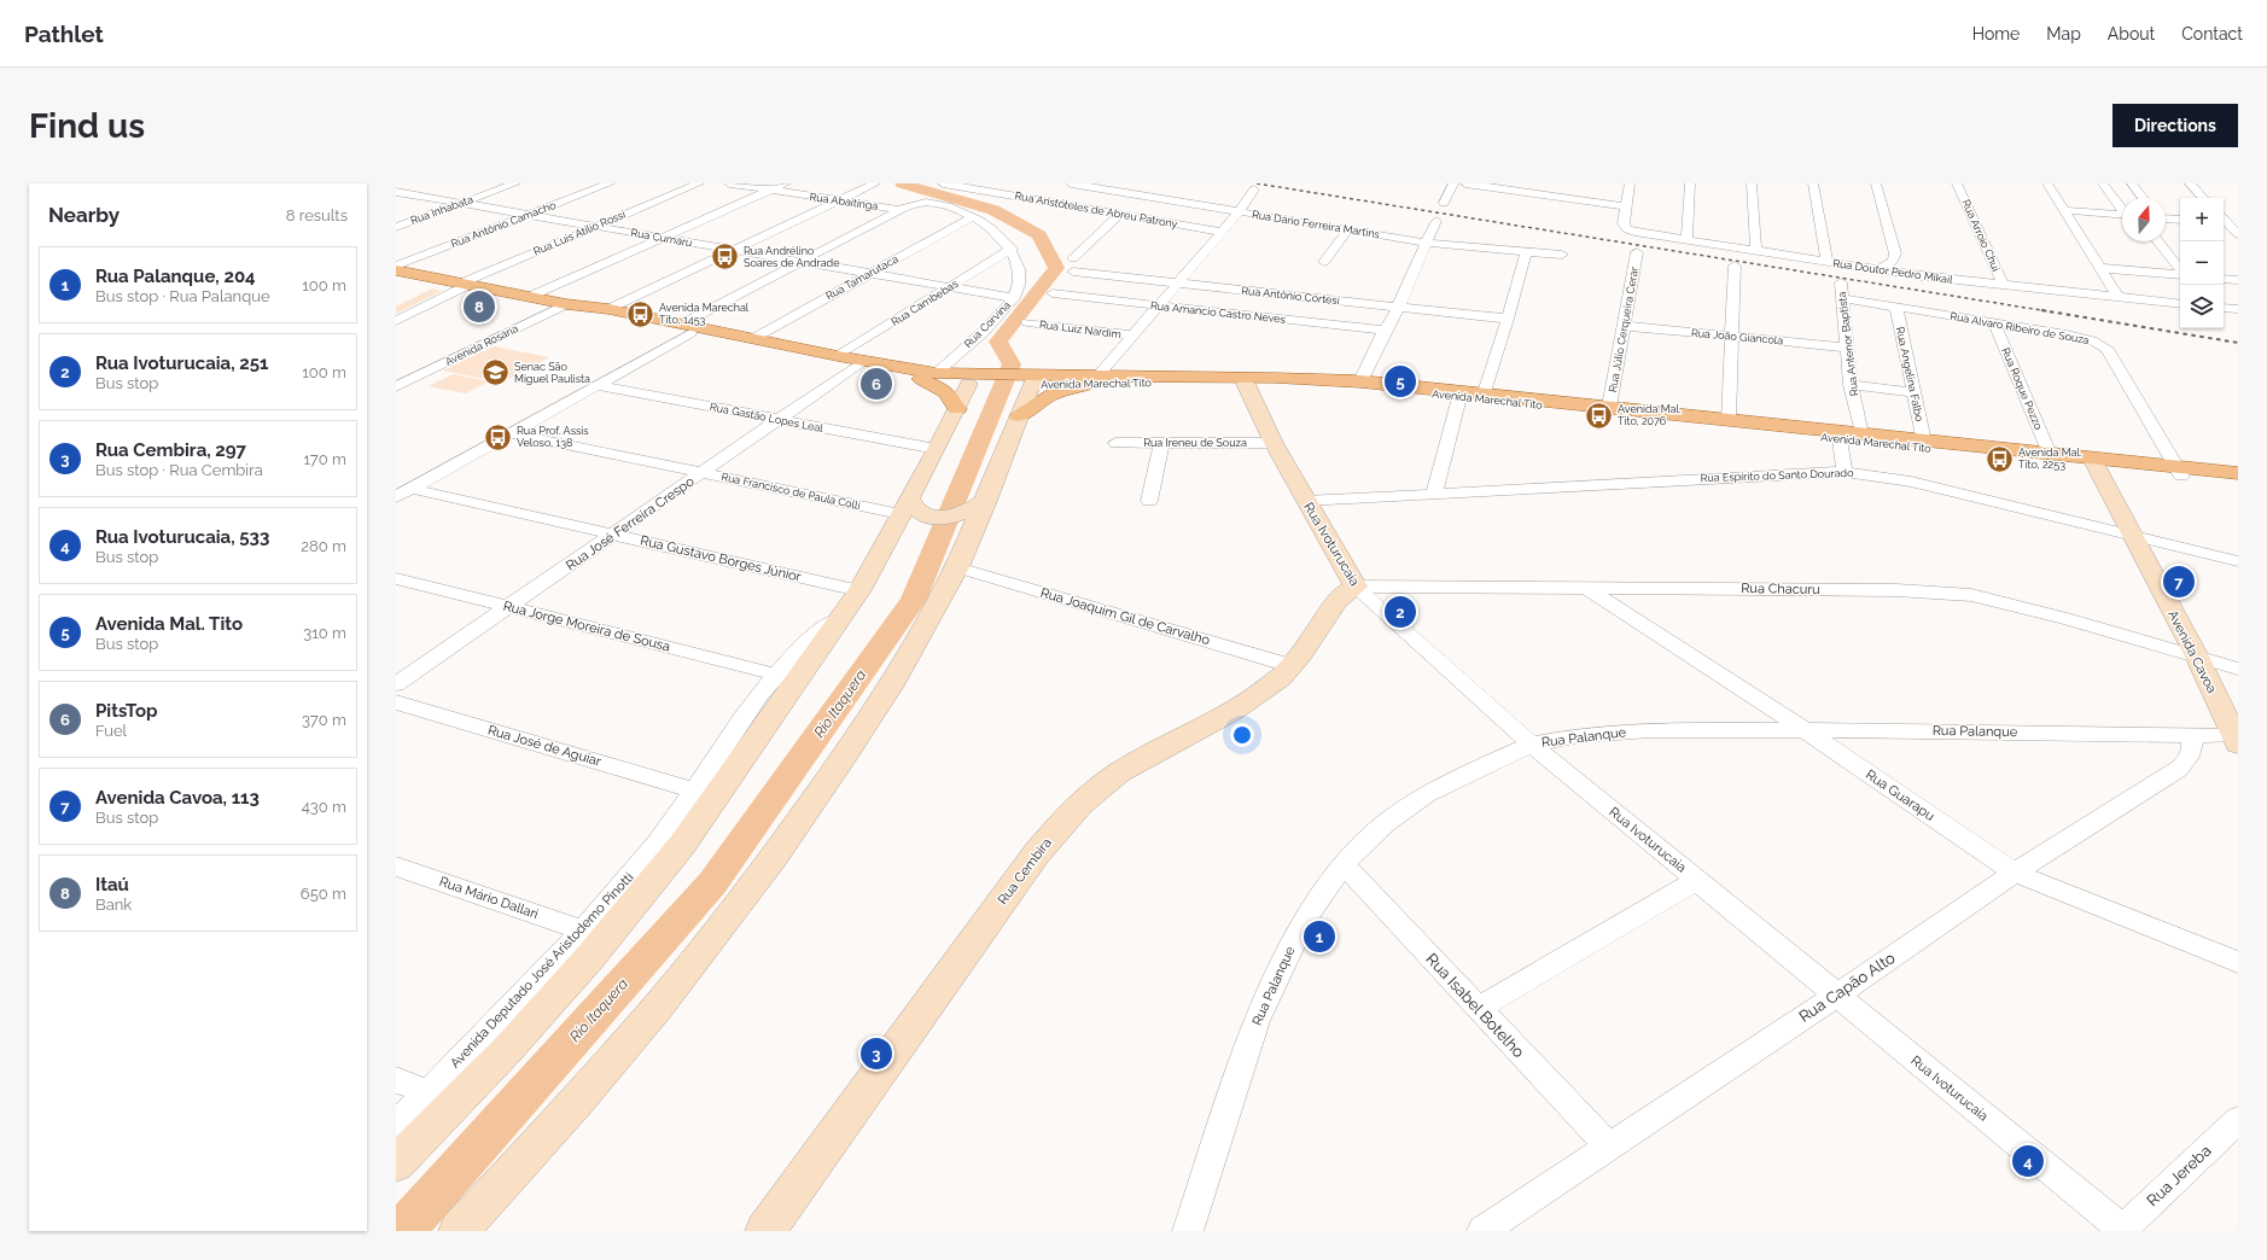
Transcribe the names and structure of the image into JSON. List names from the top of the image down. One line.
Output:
{"streets":{"main road":["Avenida Marechal Tito"],"street":["Rua Abaitinga","Rua Inhabata","Rua Aristóteles de Abreu Patrony","Rua Antônio Camacho","Rua Dário Ferreira Martins","Rua Luis Atílio Rossi","Rua Arroio Chui","Rua Cumaru","Rua Doutor Pedro Mikail","Rua Tamarutaca","Rua Antônio Cortesi","Rua Cambebas","Rua Amancio Castro Neves","Rua Corvina","Rua Alvaro Ribeiro de Souza","Rua Luiz Nardim","Rua Júlio Cerqueira Cerar","Rua João Giancola","Rua Antenor Baptista","Avenida Rosária","Rua Angelina Falbo","Rua Roque Pezzo","Rua Gastão Lopes Leal","Rua Ireneu de Souza","Rua Espírito do Santo Dourado","Rua Francisco de Paula Colli","Rua José Ferreira Crespo","Rua Ivoturucaia","Rua Gustavo Borges Júnior","Rua Chacuru","Rua Joaquim Gil de Carvalho","Rua Jorge Moreira de Sousa","Avenida Cavoa","Rua Palanque","Rua José de Aguiar","Rua Guarapu","Rua Cembira","Rua Mário Dallari","Avenida Deputado José Aristodemo Pinotti","Rua Capão Alto","Rua Isabel Botelho","Rua Jereba"]},"crossings":[["Rua Inhabata","Rua Cumaru"],["Rua Aristóteles de Abreu Patrony","Rua Antônio Cortesi"],["Rua Antônio Camacho","Rua Cumaru"],["Rua Antônio Camacho","Avenida Marechal Tito"],["Rua Luis Atílio Rossi","Rua Cumaru"],["Rua Luis Atílio Rossi","Avenida Marechal Tito"],["Rua Arroio Chui","Rua Doutor Pedro Mikail"],["Rua Cumaru","Rua Tamarutaca"],["Rua Cumaru","Rua Cambebas"],["Rua Cumaru","Rua Corvina"],["Rua Tamarutaca","Avenida Marechal Tito"],["Rua Cambebas","Rua Corvina"],["Rua Cambebas","Avenida Marechal Tito"],["Rua Corvina","Avenida Marechal Tito"],["Rua Alvaro Ribeiro de Souza","Rua Antenor Baptista"],["Rua Alvaro Ribeiro de Souza","Rua Angelina Falbo"],["Rua Alvaro Ribeiro de Souza","Avenida Marechal Tito"],["Rua Alvaro Ribeiro de Souza","Rua Roque Pezzo"],["Rua Júlio Cerqueira Cerar","Rua João Giancola"],["Rua Júlio Cerqueira Cerar","Avenida Marechal Tito"],["Rua João Giancola","Rua Antenor Baptista"],["Rua Antenor Baptista","Avenida Marechal Tito"],["Avenida Rosária","Avenida Marechal Tito"],["Rua Angelina Falbo","Avenida Marechal Tito"],["Avenida Marechal Tito","Rua Roque Pezzo"],["Avenida Marechal Tito","Rua José Ferreira Crespo"],["Avenida Marechal Tito","Rua Ivoturucaia"],["Avenida Marechal Tito","Avenida Cavoa"],["Rua Gastão Lopes Leal","Rua José Ferreira Crespo"],["Rua Ireneu de Souza","Rua Ivoturucaia"],["Rua Espírito do Santo Dourado","Rua Ivoturucaia"],["Rua Espírito do Santo Dourado","Avenida Cavoa"],["Rua Francisco de Paula Colli","Rua José Ferreira Crespo"],["Rua José Ferreira Crespo","Rua Gustavo Borges Júnior"],["Rua José Ferreira Crespo","Rua Jorge Moreira de Sousa"],["Rua Ivoturucaia","Rua Chacuru"],["Rua Ivoturucaia","Rua Palanque"],["Rua Ivoturucaia","Rua Cembira"],["Rua Ivoturucaia","Rua Capão Alto"],["Rua Ivoturucaia","Rua Jereba"],["Rua Gustavo Borges Júnior","Avenida Deputado José Aristodemo Pinotti"],["Rua Chacuru","Avenida Cavoa"],["Rua Chacuru","Rua Guarapu"],["Rua Chacuru","Rua Cembira"],["Rua Joaquim Gil de Carvalho","Rua Cembira"],["Rua Jorge Moreira de Sousa","Avenida Deputado José Aristodemo Pinotti"],["Avenida Cavoa","Rua Palanque"],["Rua Palanque","Rua Guarapu"],["Rua Palanque","Rua Capão Alto"],["Rua Palanque","Rua Isabel Botelho"],["Rua José de Aguiar","Avenida Deputado José Aristodemo Pinotti"],["Rua Guarapu","Rua Capão Alto"],["Rua Mário Dallari","Avenida Deputado José Aristodemo Pinotti"],["Rua Capão Alto","Rua Isabel Botelho"]],"water":["Rio Itaquera"],"places":{"bus stop":["Rua Andrélino Soares de Andrade","Avenida Marechal Tito, 1453","Avenida Mal. Tito, 2076","Rua Prof. Assis Veloso, 138","Avenida Mal. Tito, 2253"],"school or university":["Senac São Miguel Paulista"]},"north":"top","page":{"header":"Pathlet","nav":["Home","Map","About","Contact"],"buttons":"Directions","title":"Find us","heading":["Nearby","8 results"],"map_buttons":["+","−"],"list":[{"mark":"1","name":"Rua Palanque, 204","note":"Bus stop · Rua Palanque","value":"100 m"},{"mark":"2","name":"Rua Ivoturucaia, 251","note":"Bus stop","value":"100 m"},{"mark":"3","name":"Rua Cembira, 297","note":"Bus stop · Rua Cembira","value":"170 m"},{"mark":"4","name":"Rua Ivoturucaia, 533","note":"Bus stop","value":"280 m"},{"mark":"5","name":"Avenida Mal. Tito","note":"Bus stop","value":"310 m"},{"mark":"6","name":"PitsTop","note":"Fuel","value":"370 m"},{"mark":"7","name":"Avenida Cavoa, 113","note":"Bus stop","value":"430 m"},{"mark":"8","name":"Itaú","note":"Bank","value":"650 m"}],"pins":["8","5","6","7","2","1","3","4"]}}
